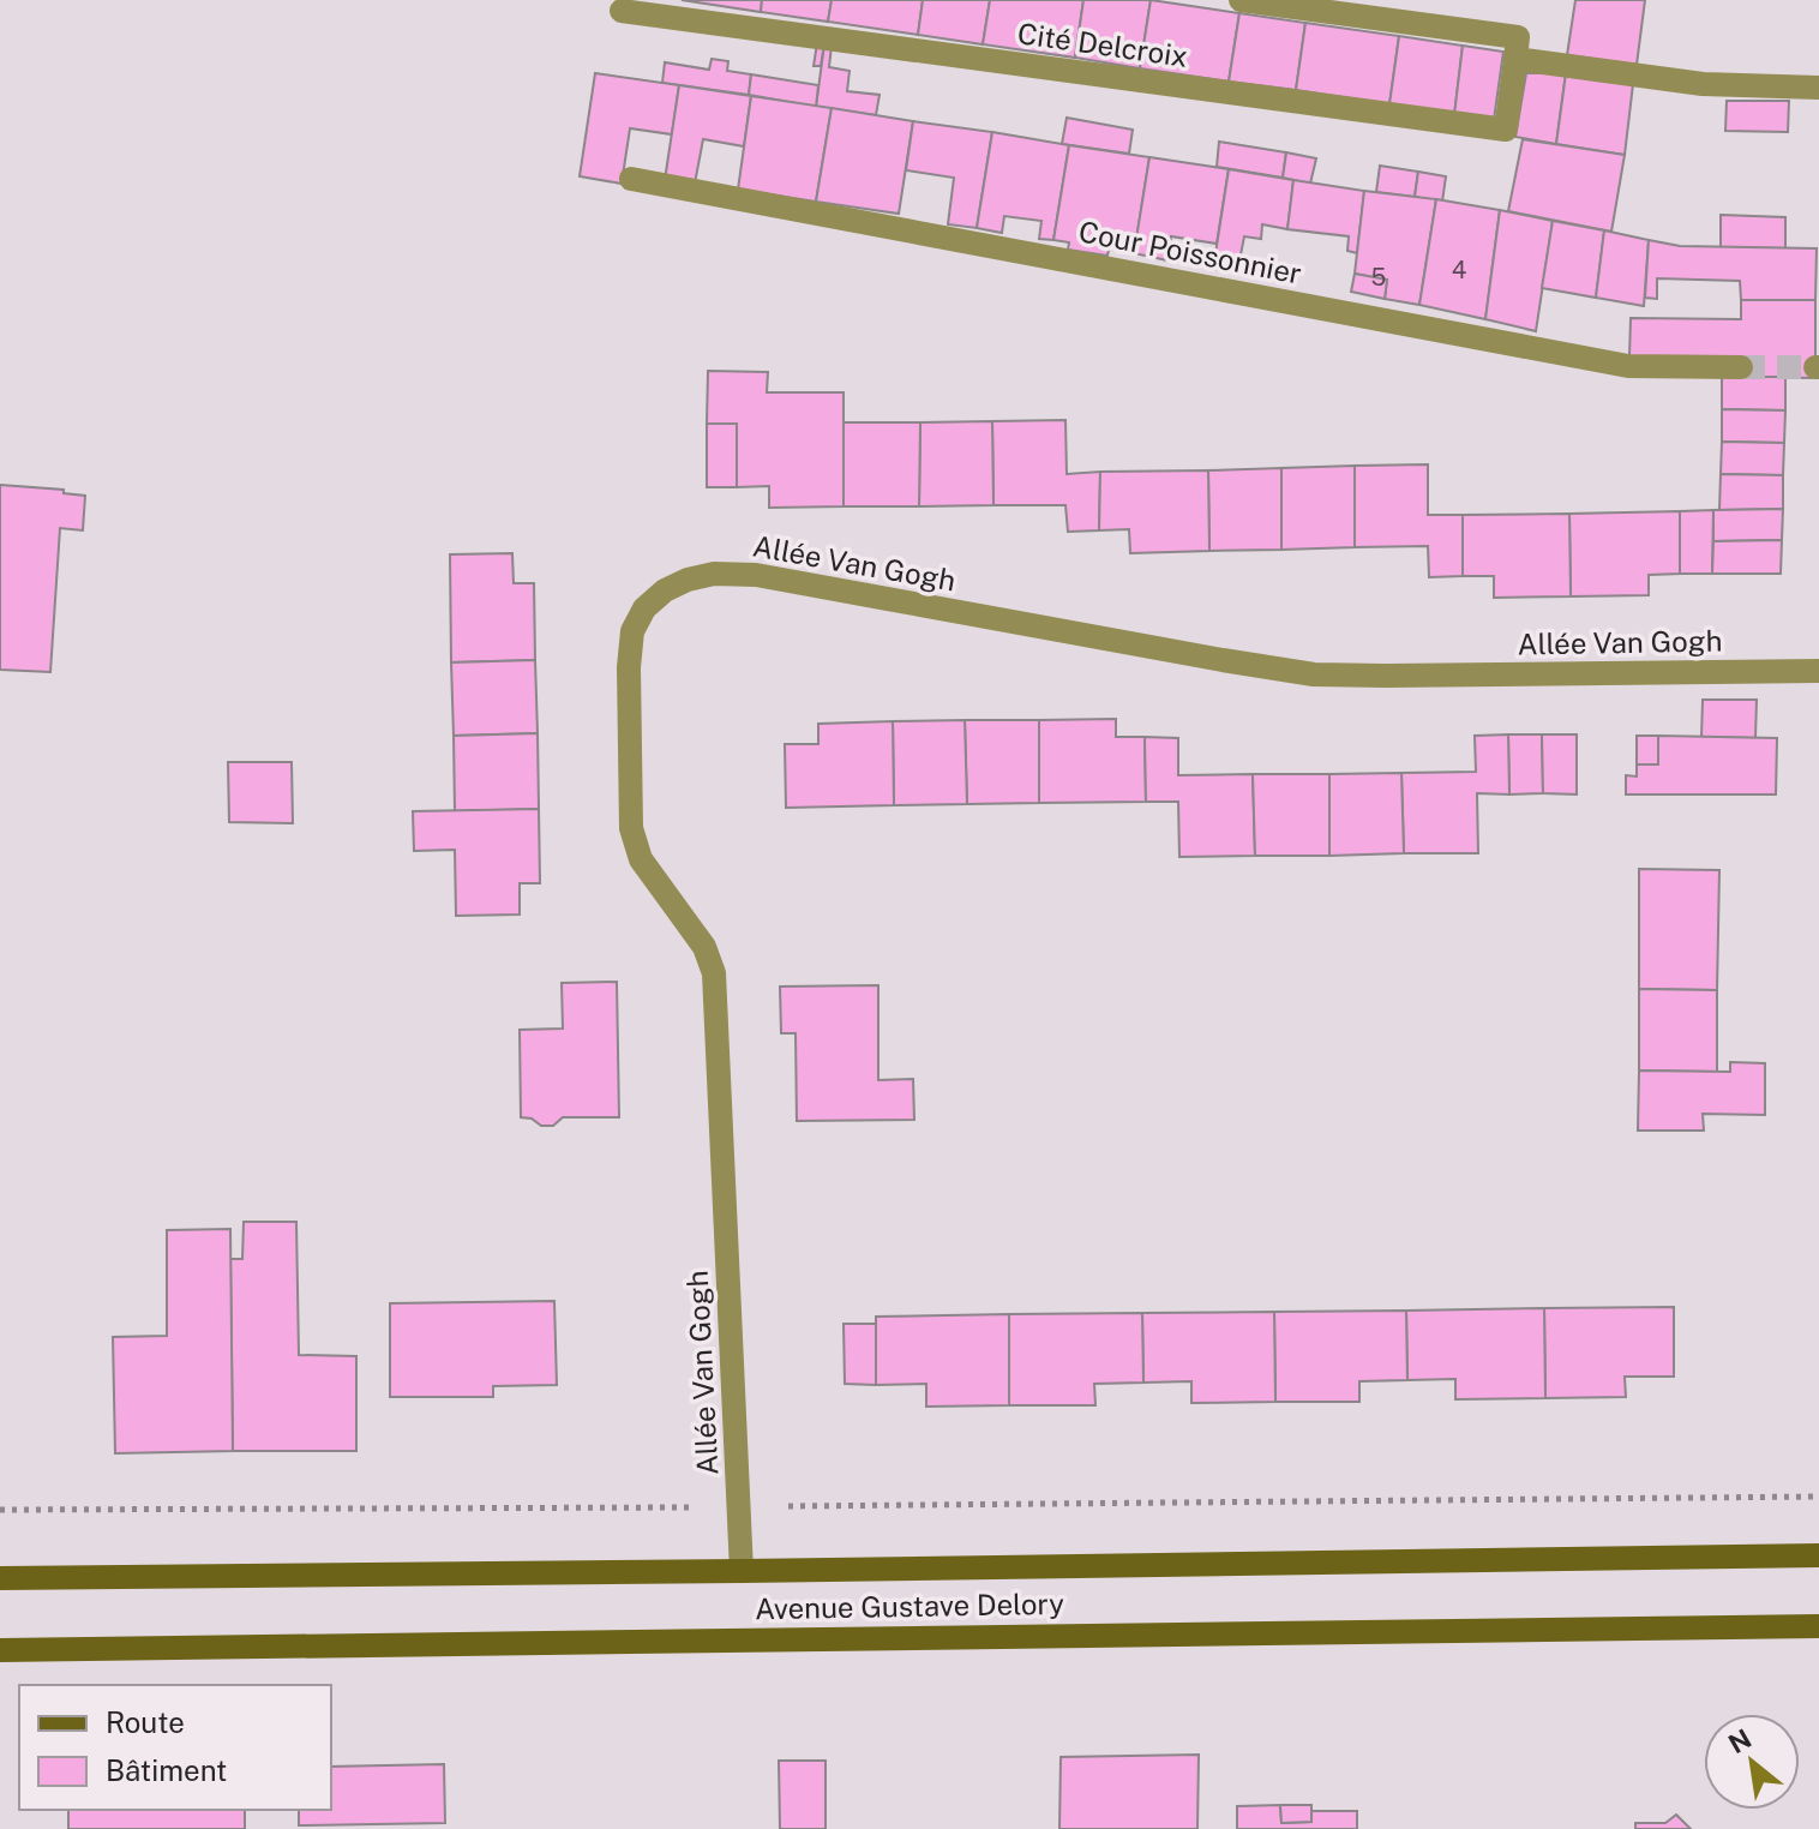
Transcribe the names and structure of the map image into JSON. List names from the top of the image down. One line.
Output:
{"streets":{"main road":["Avenue Gustave Delory"],"street":["Cité Delcroix","Cour Poissonnier","Allée Van Gogh"]},"crossings":[["Allée Van Gogh","Avenue Gustave Delory"]],"house_numbers":["4","5"],"legend":["Route","Bâtiment"],"north":"top left"}
